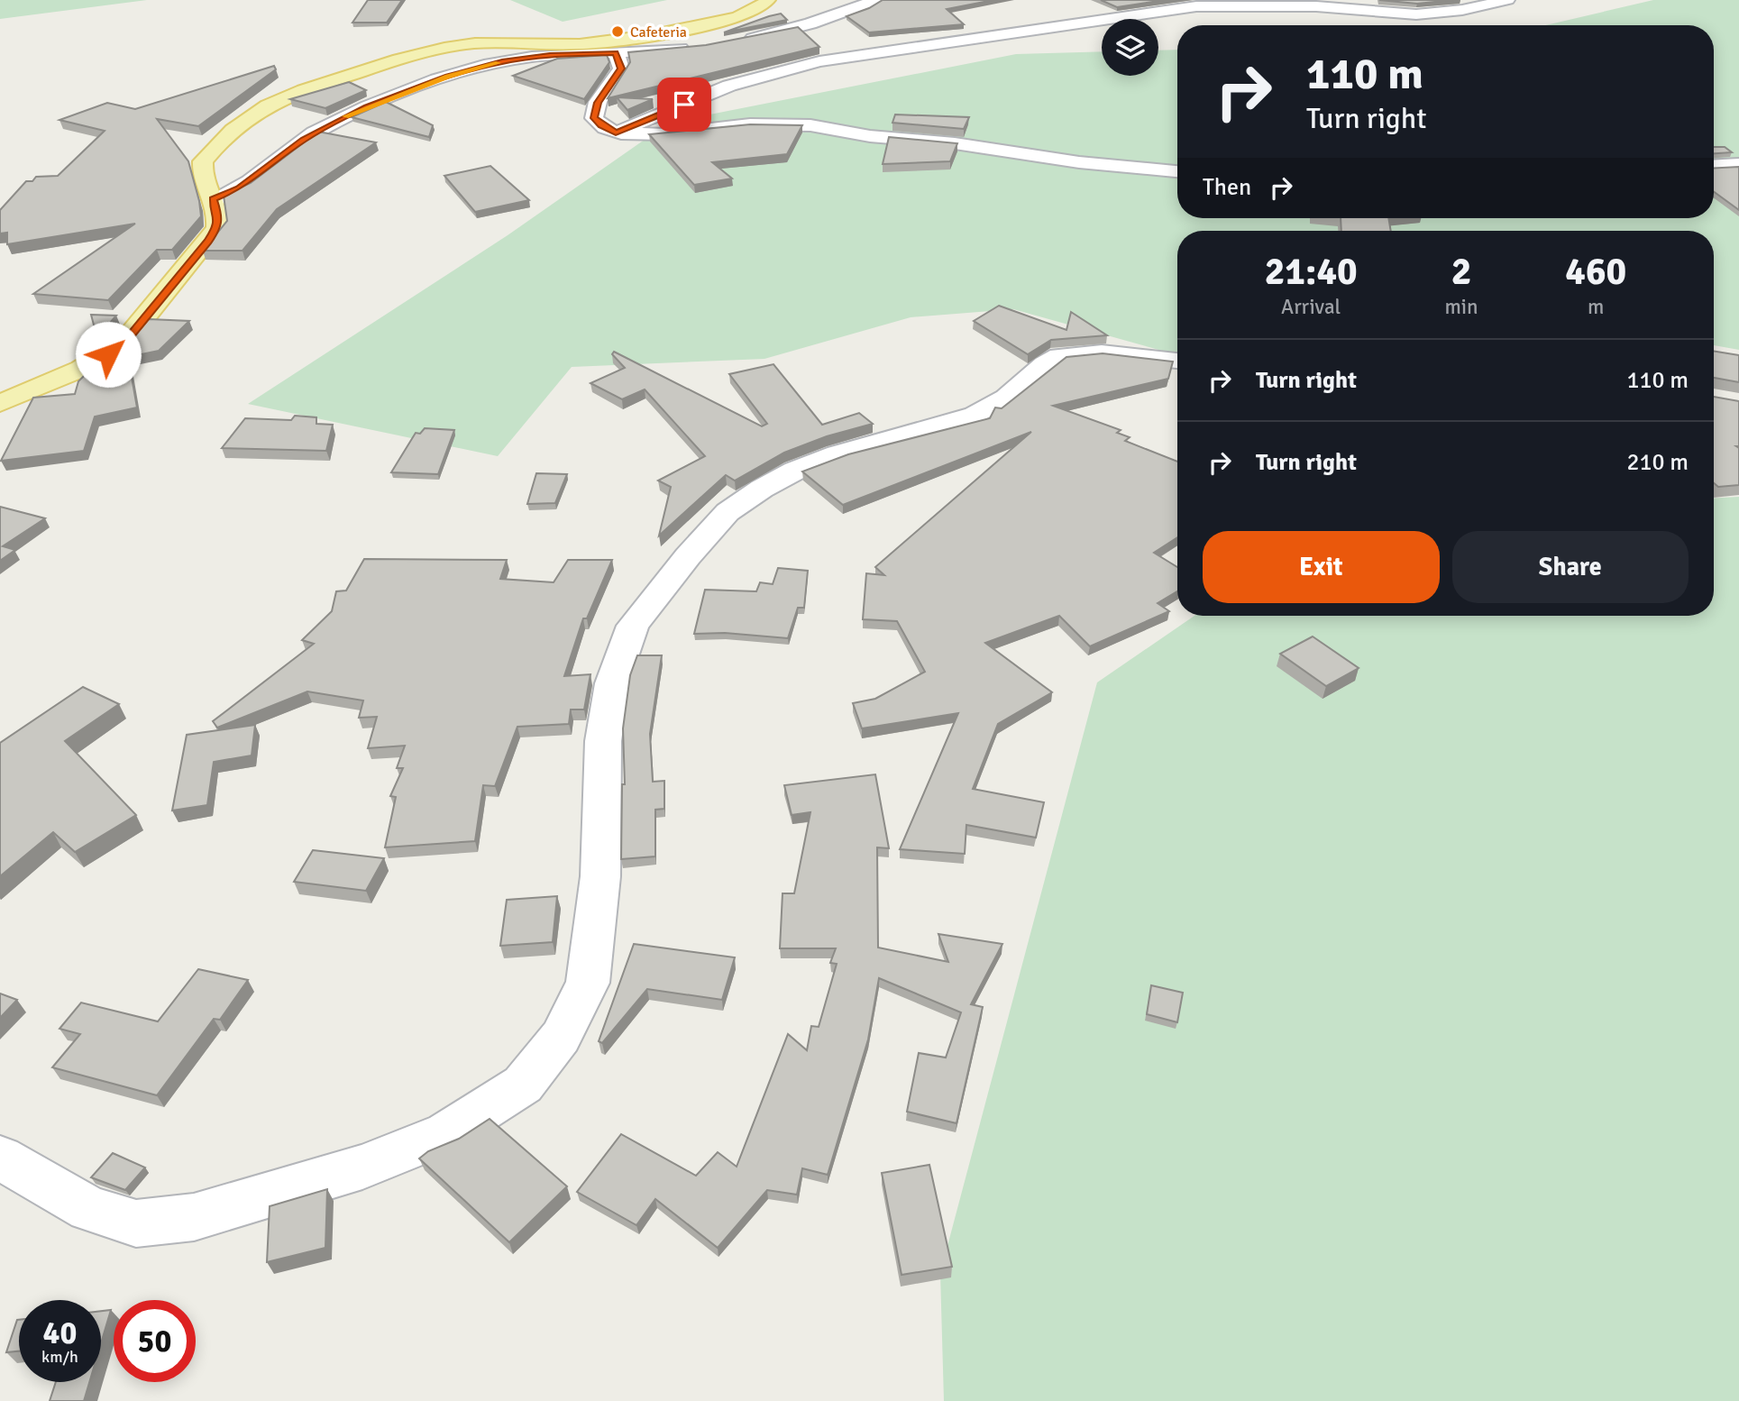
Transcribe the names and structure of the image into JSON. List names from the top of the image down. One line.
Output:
{"places":["Cafeteria"],"page":{"turn":["110 m","Turn right"],"then":"Then","eta":["21:40","Arrival","2","min","460","m"],"list":[{"name":"Turn right","value":"110 m"},{"name":"Turn right","value":"210 m"}],"buttons":["Exit","Share"],"speed":"40 km/h","limit":"50"}}
